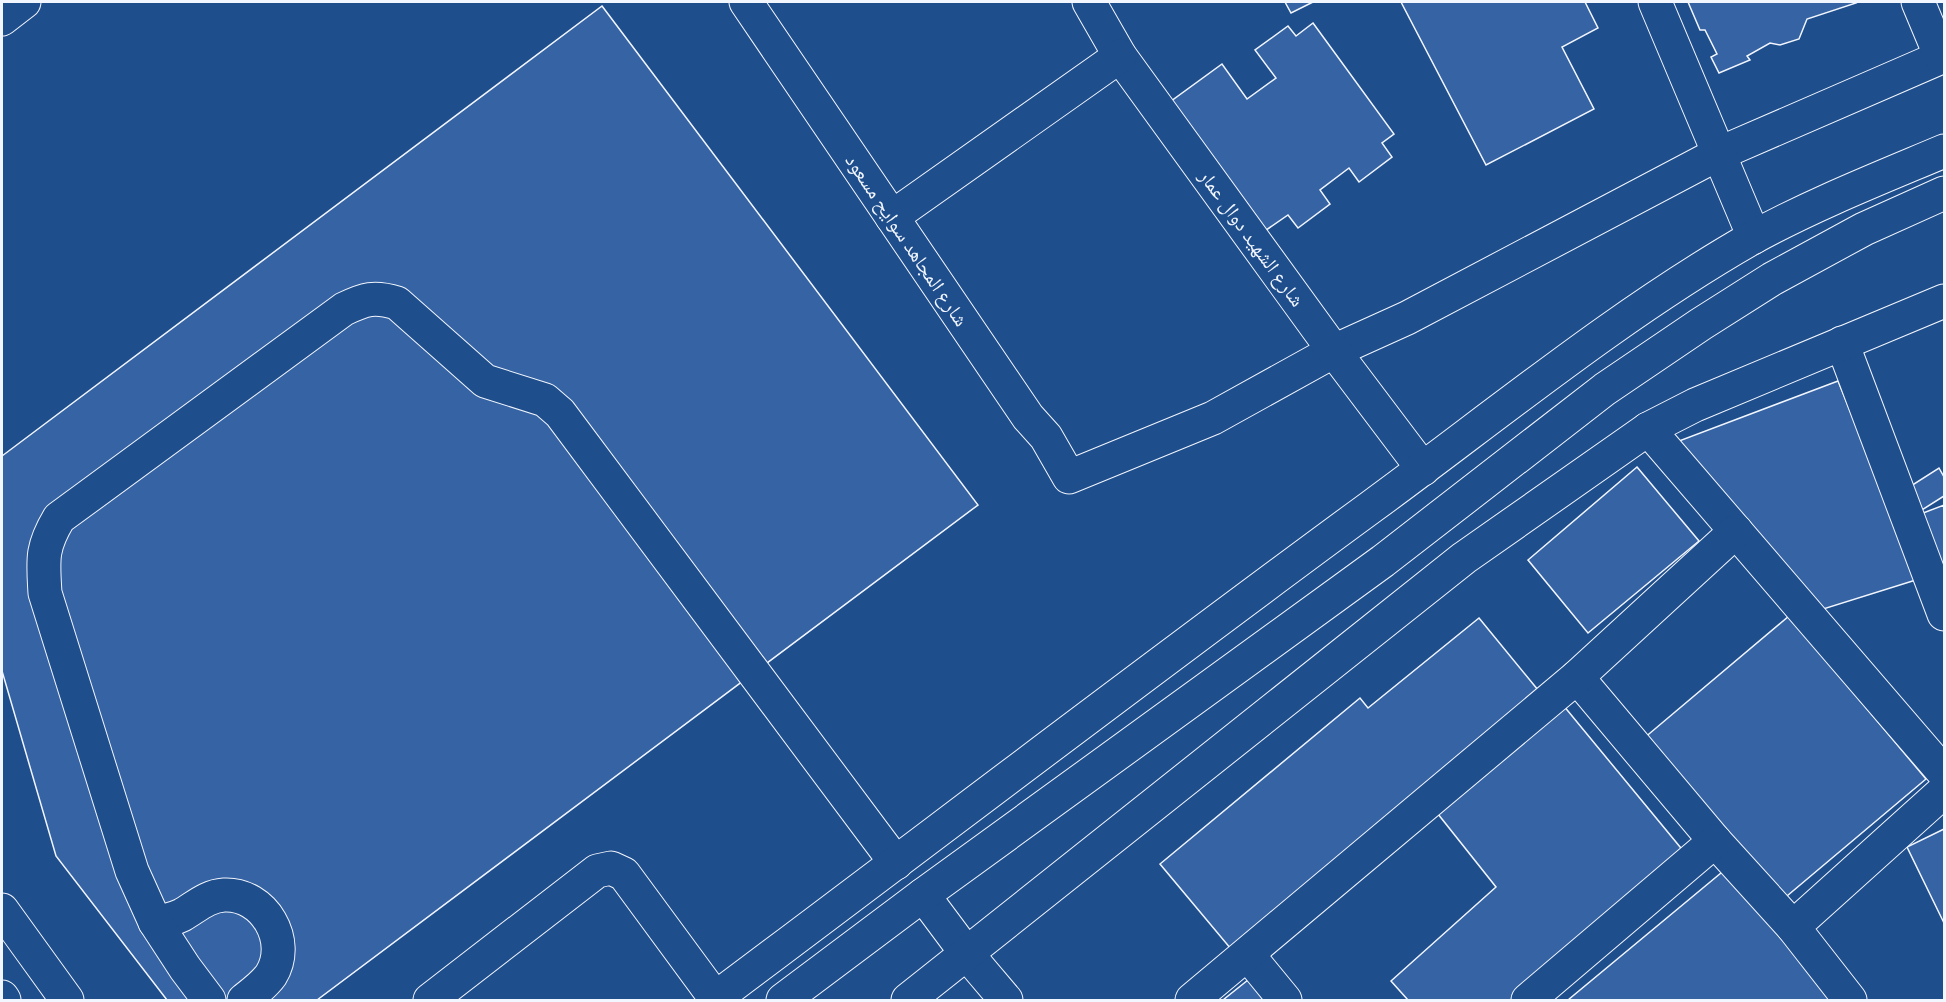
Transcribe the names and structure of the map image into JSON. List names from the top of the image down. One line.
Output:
{"streets":{"street":["شارع الشهيد دوال عمار","شارع المجاهد سوايح مسعود"]},"crossings":[["شارع الشهيد دوال عمار","شارع المجاهد سوايح مسعود"]]}
